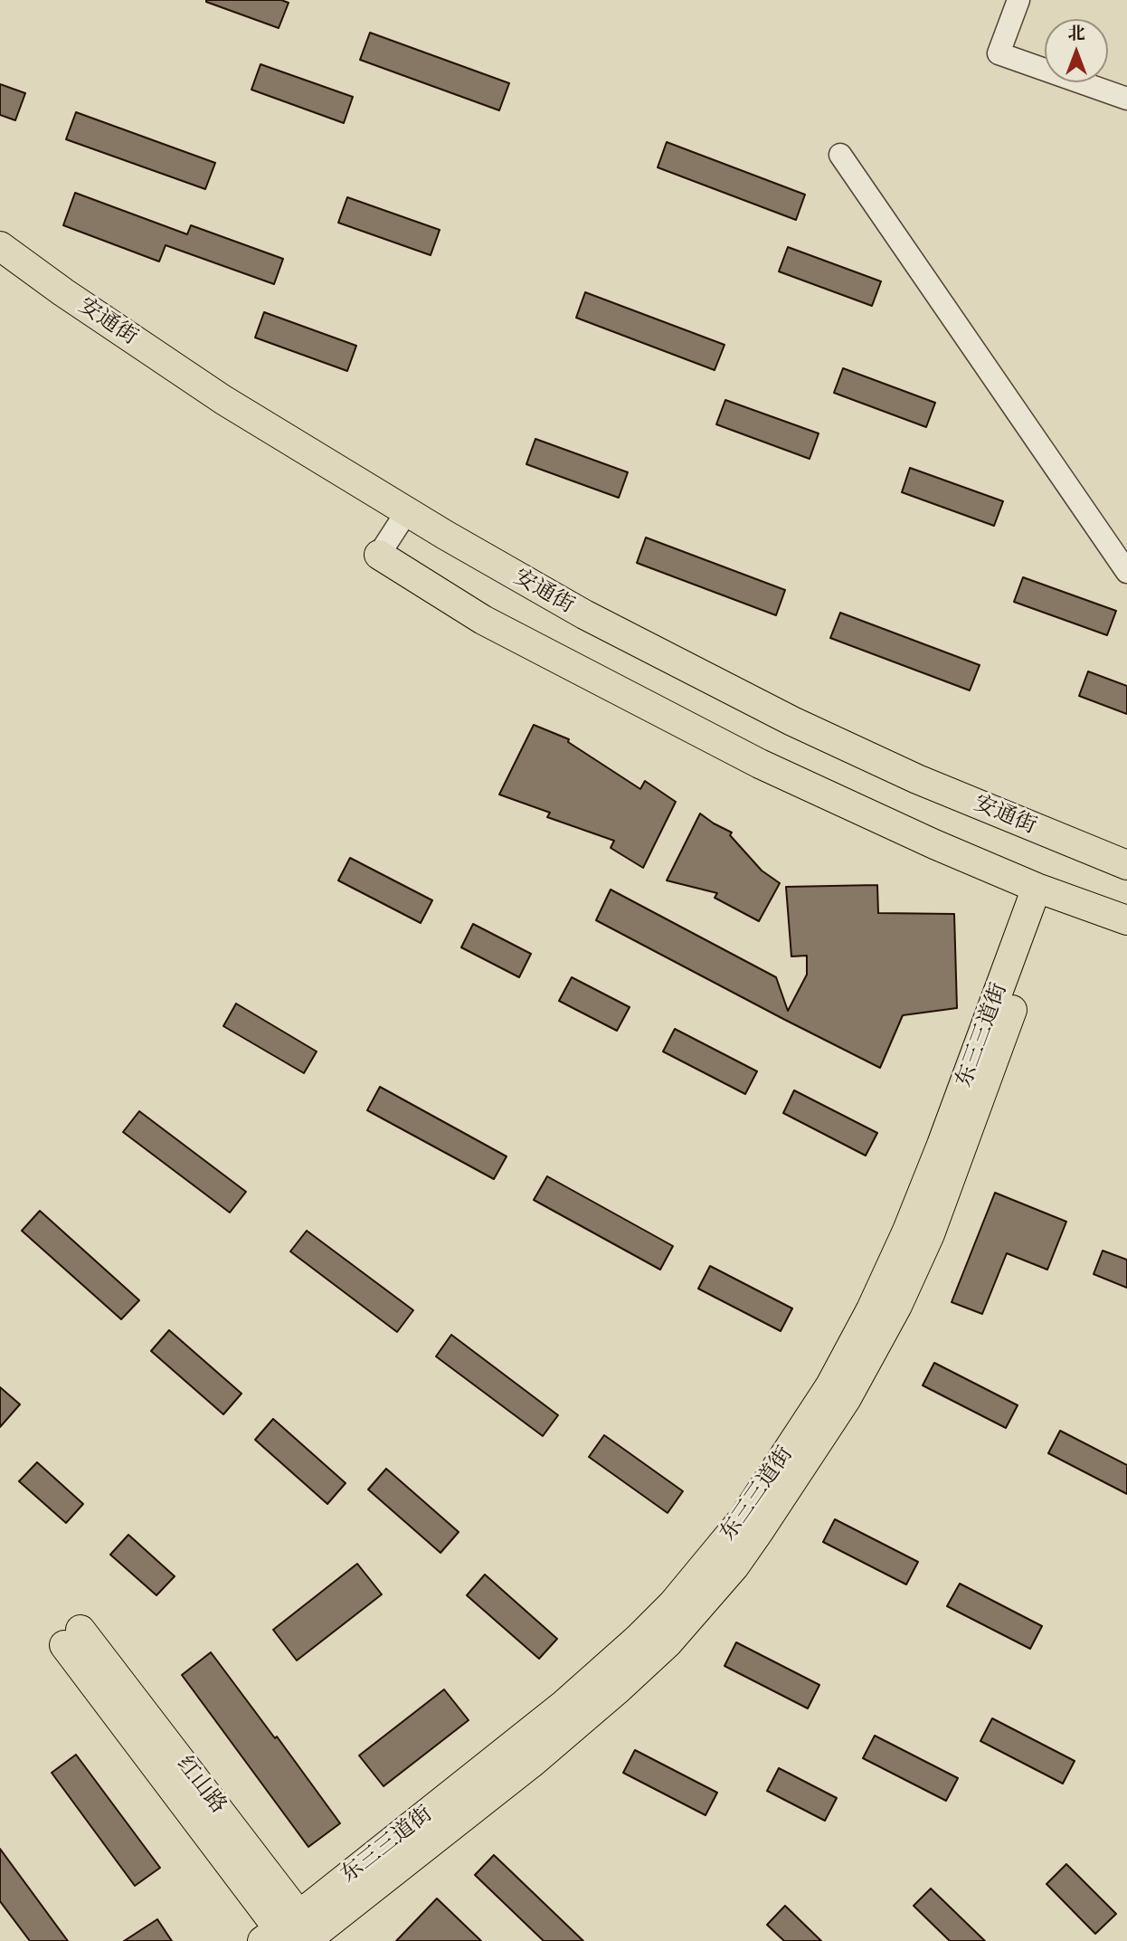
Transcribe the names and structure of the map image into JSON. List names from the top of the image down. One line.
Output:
{"streets":{"main road":["安通街","东三三道街","红山路"]},"crossings":[["东三三道街","红山路"]],"north":"top"}
